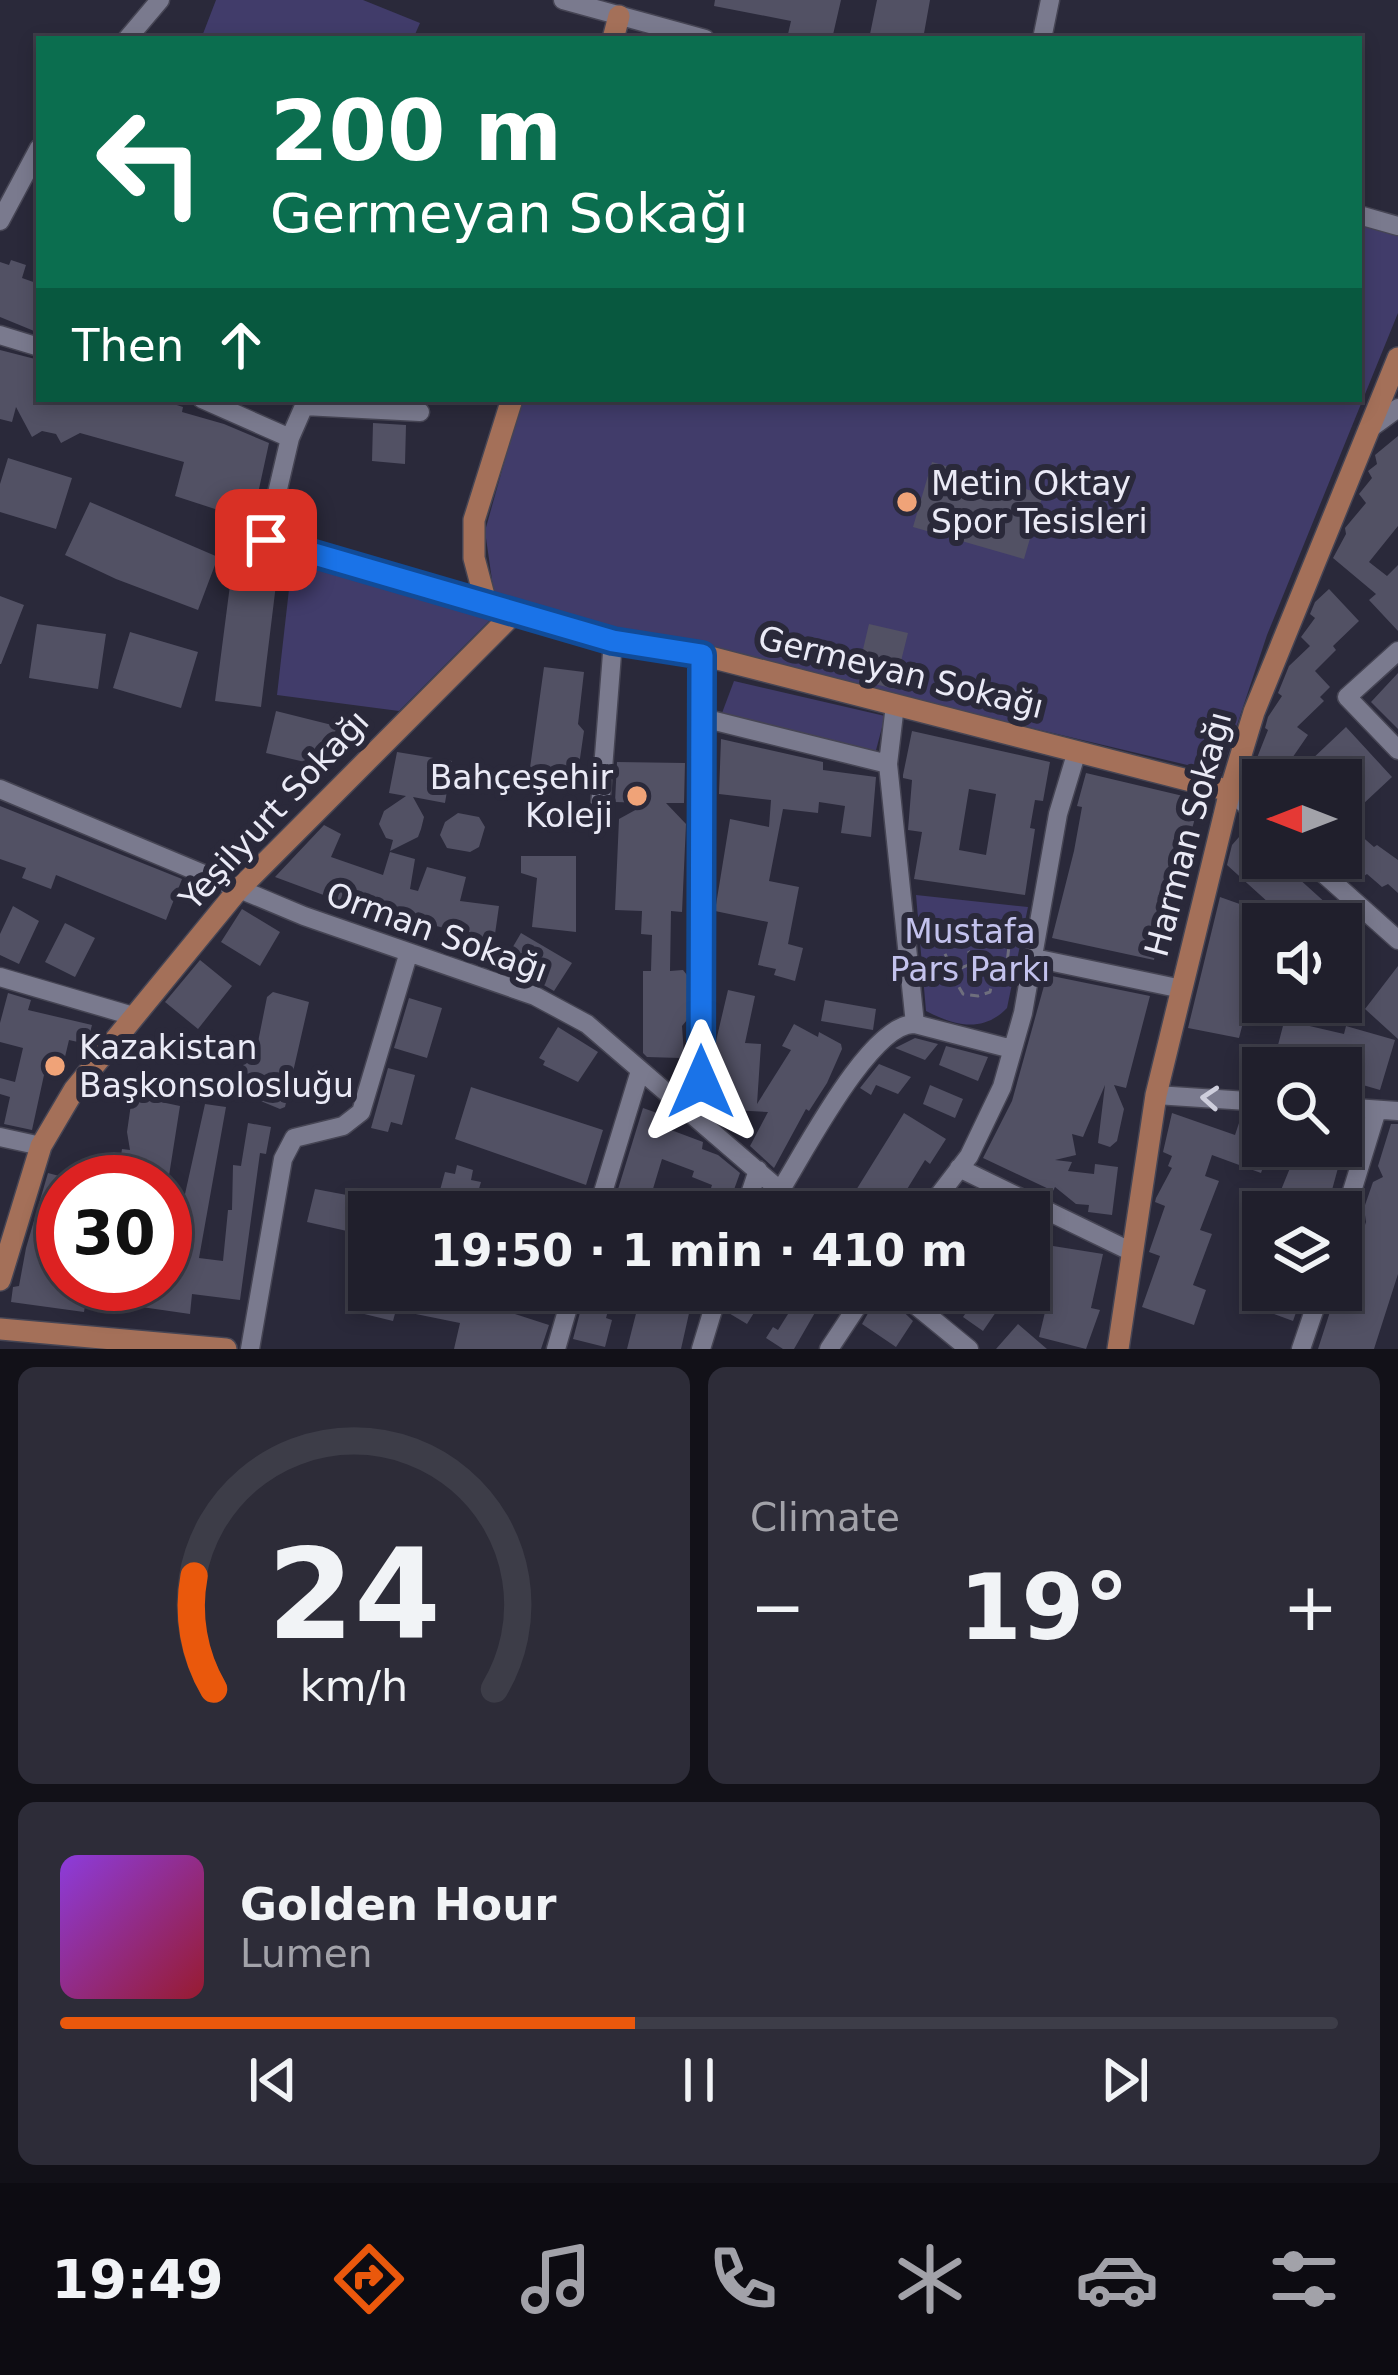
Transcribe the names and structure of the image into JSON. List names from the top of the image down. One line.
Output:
{"streets":{"main road":["Germeyan Sokağı","Yeşilyurt Sokağı","Harman Sokağı"],"street":["Orman Sokağı"]},"crossings":[["Germeyan Sokağı","Yeşilyurt Sokağı"],["Germeyan Sokağı","Harman Sokağı"],["Yeşilyurt Sokağı","Orman Sokağı"]],"parks":["Mustafa Pars Parkı"],"places":["Metin Oktay Spor Tesisleri","Bahçeşehir Koleji","Kazakistan Başkonsolosluğu"],"north":"left","page":{"turn":["200 m","Germeyan Sokağı"],"then":"Then","limit":"30","trip":"19:50 · 1 min · 410 m","tile":"Climate","heat":["−","19°","+"],"song":["Golden Hour","Lumen"],"tabs":"19:49","gauge":["24","km/h"]}}
